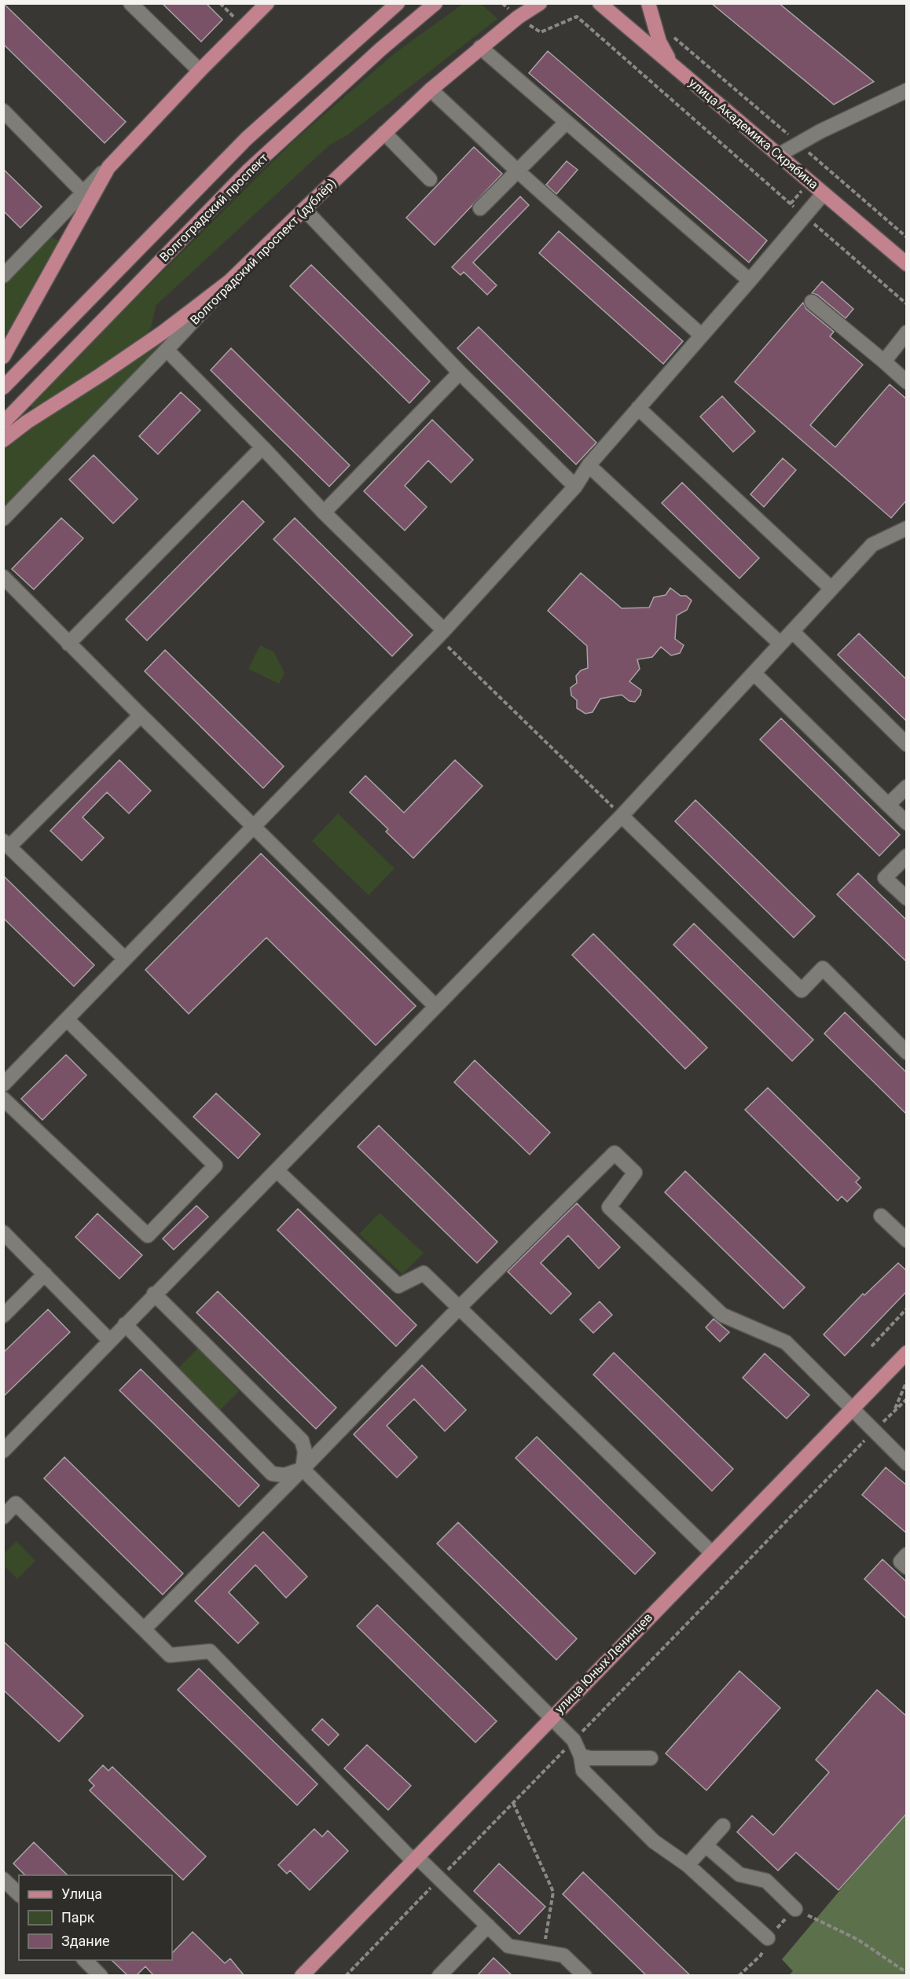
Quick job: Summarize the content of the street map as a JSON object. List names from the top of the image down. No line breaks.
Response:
{"streets":{"main road":["улица Академика Скрябина","Волгоградский проспект","Волгоградский проспект (дублёр)","улица Юных Ленинцев"]},"legend":["Улица","Парк","Здание"]}
